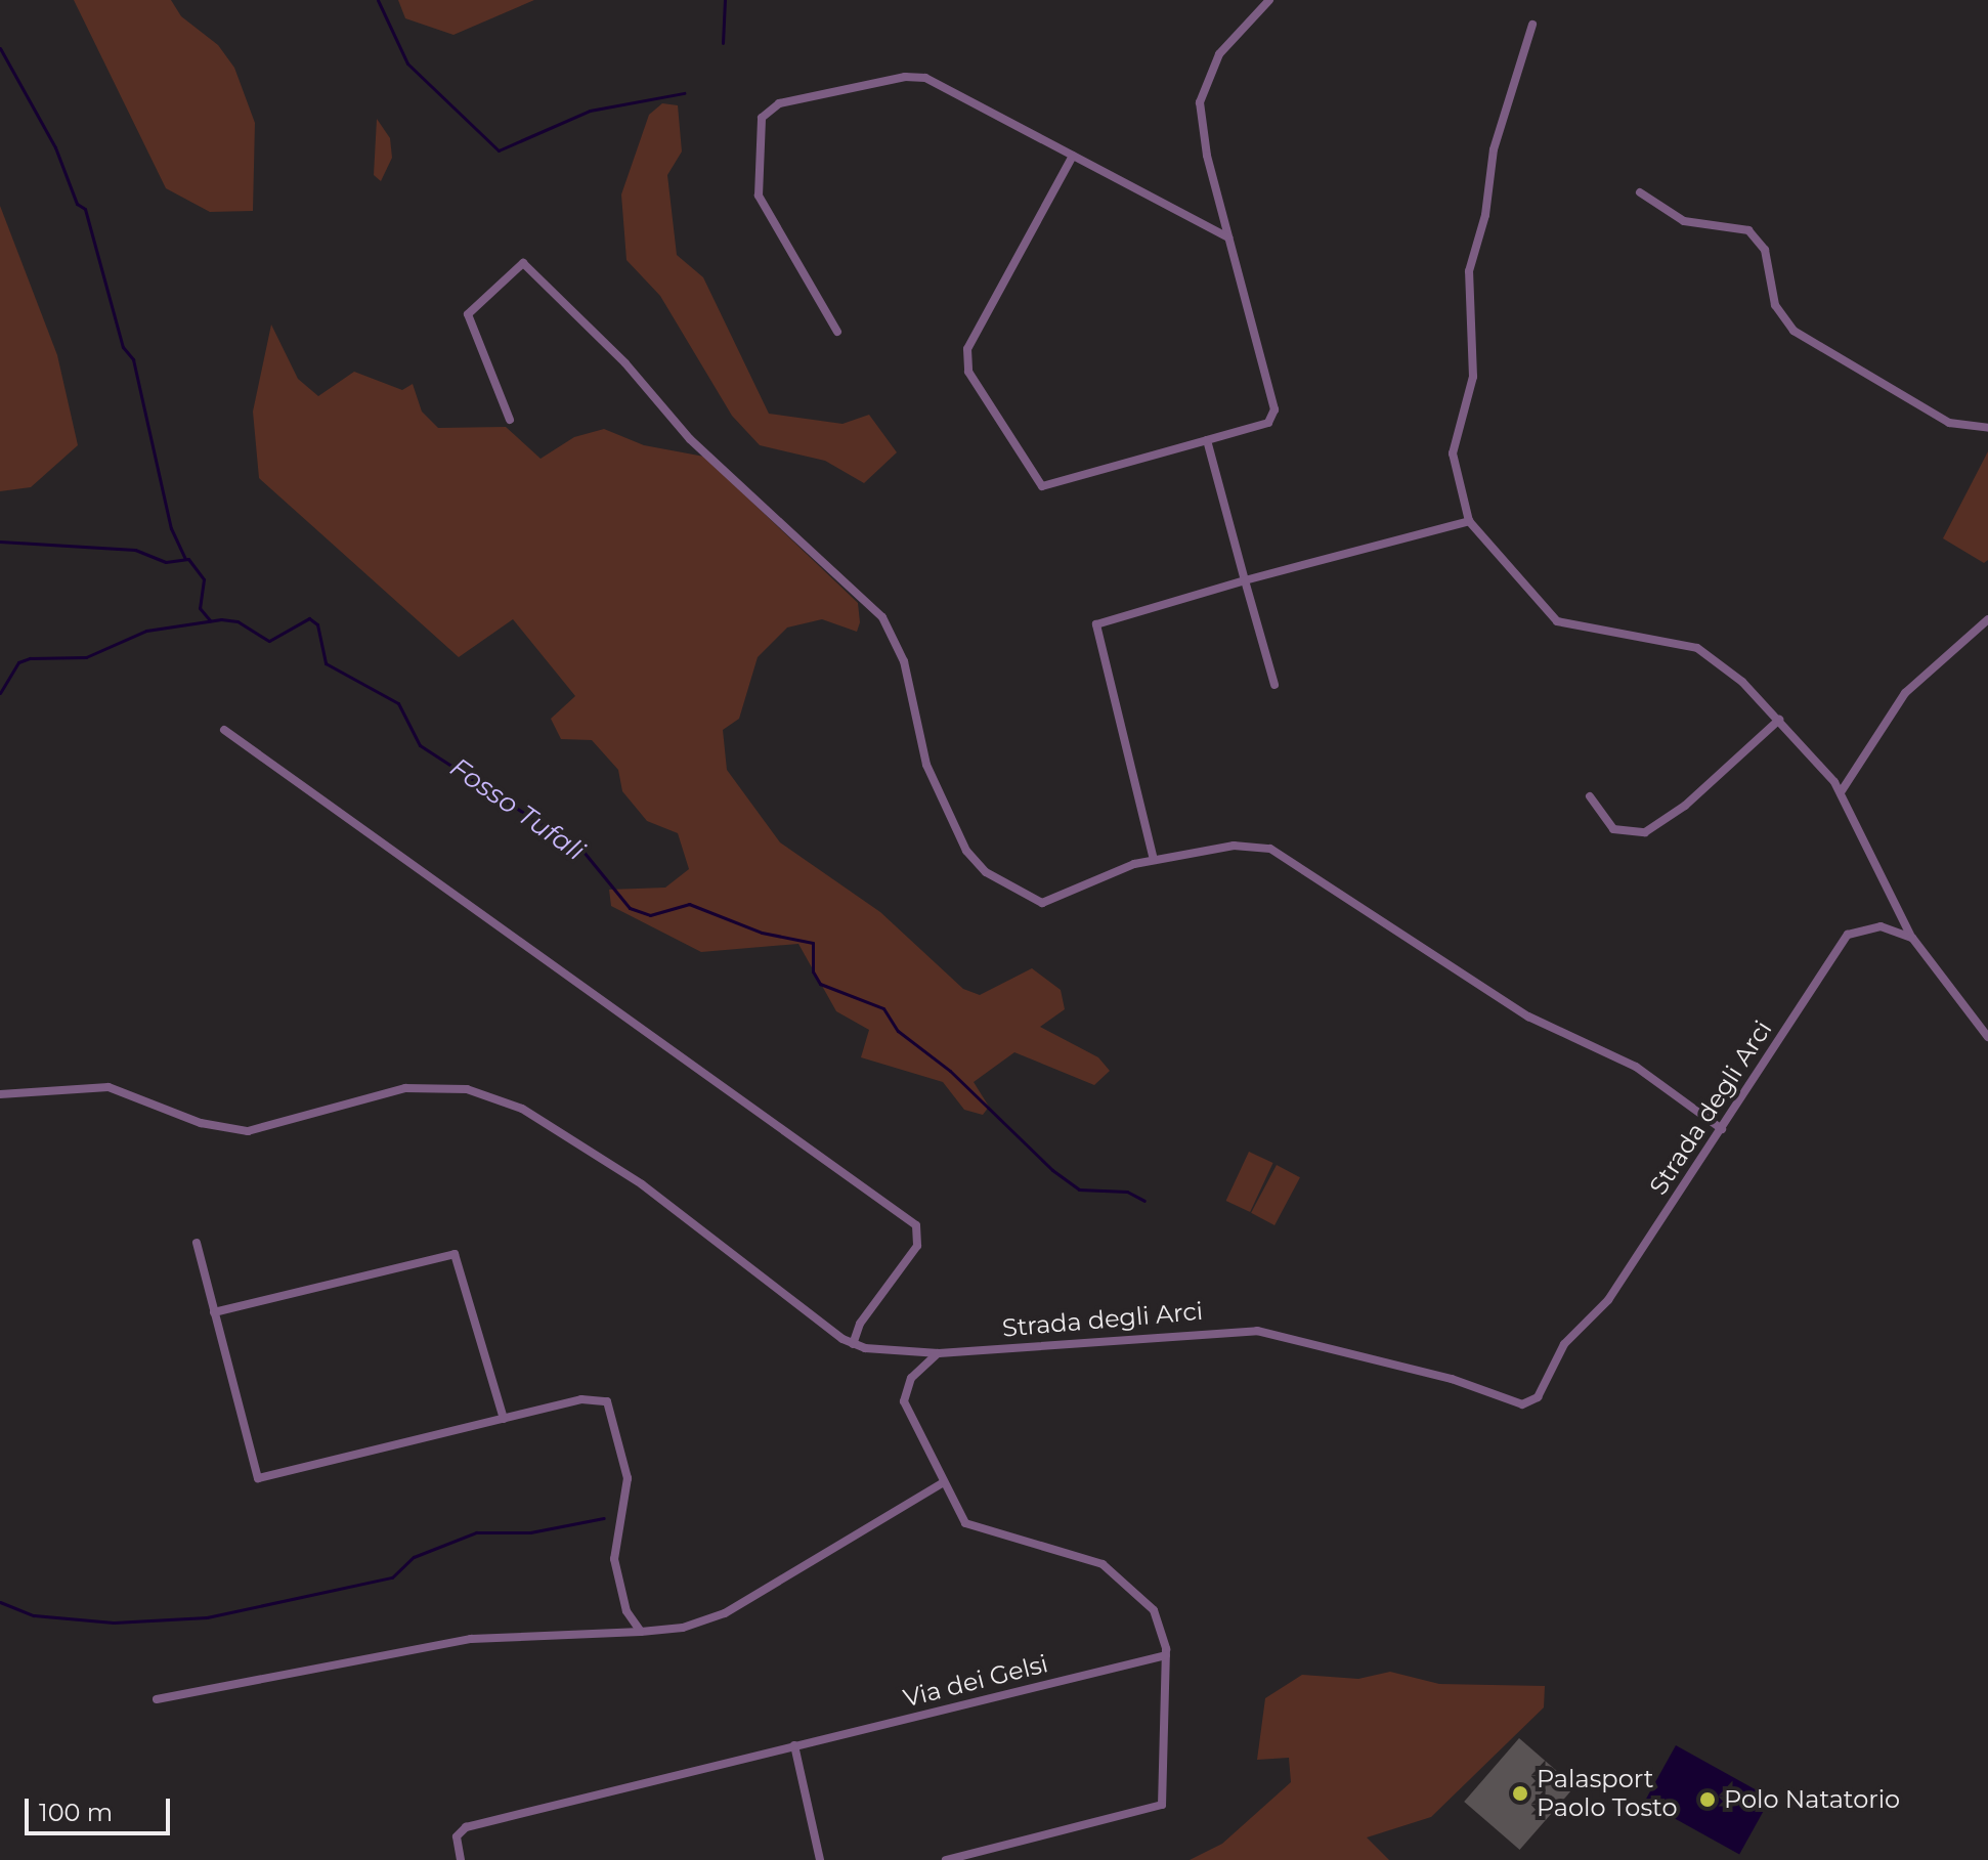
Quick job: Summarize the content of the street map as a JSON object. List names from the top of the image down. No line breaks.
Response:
{"streets":{"street":["Strada degli Arci","Via dei Gelsi"]},"water":["Fosso Tufali"],"places":["Palasport Paolo Tosto","Polo Natatorio"],"scale_bar":"100 m"}
